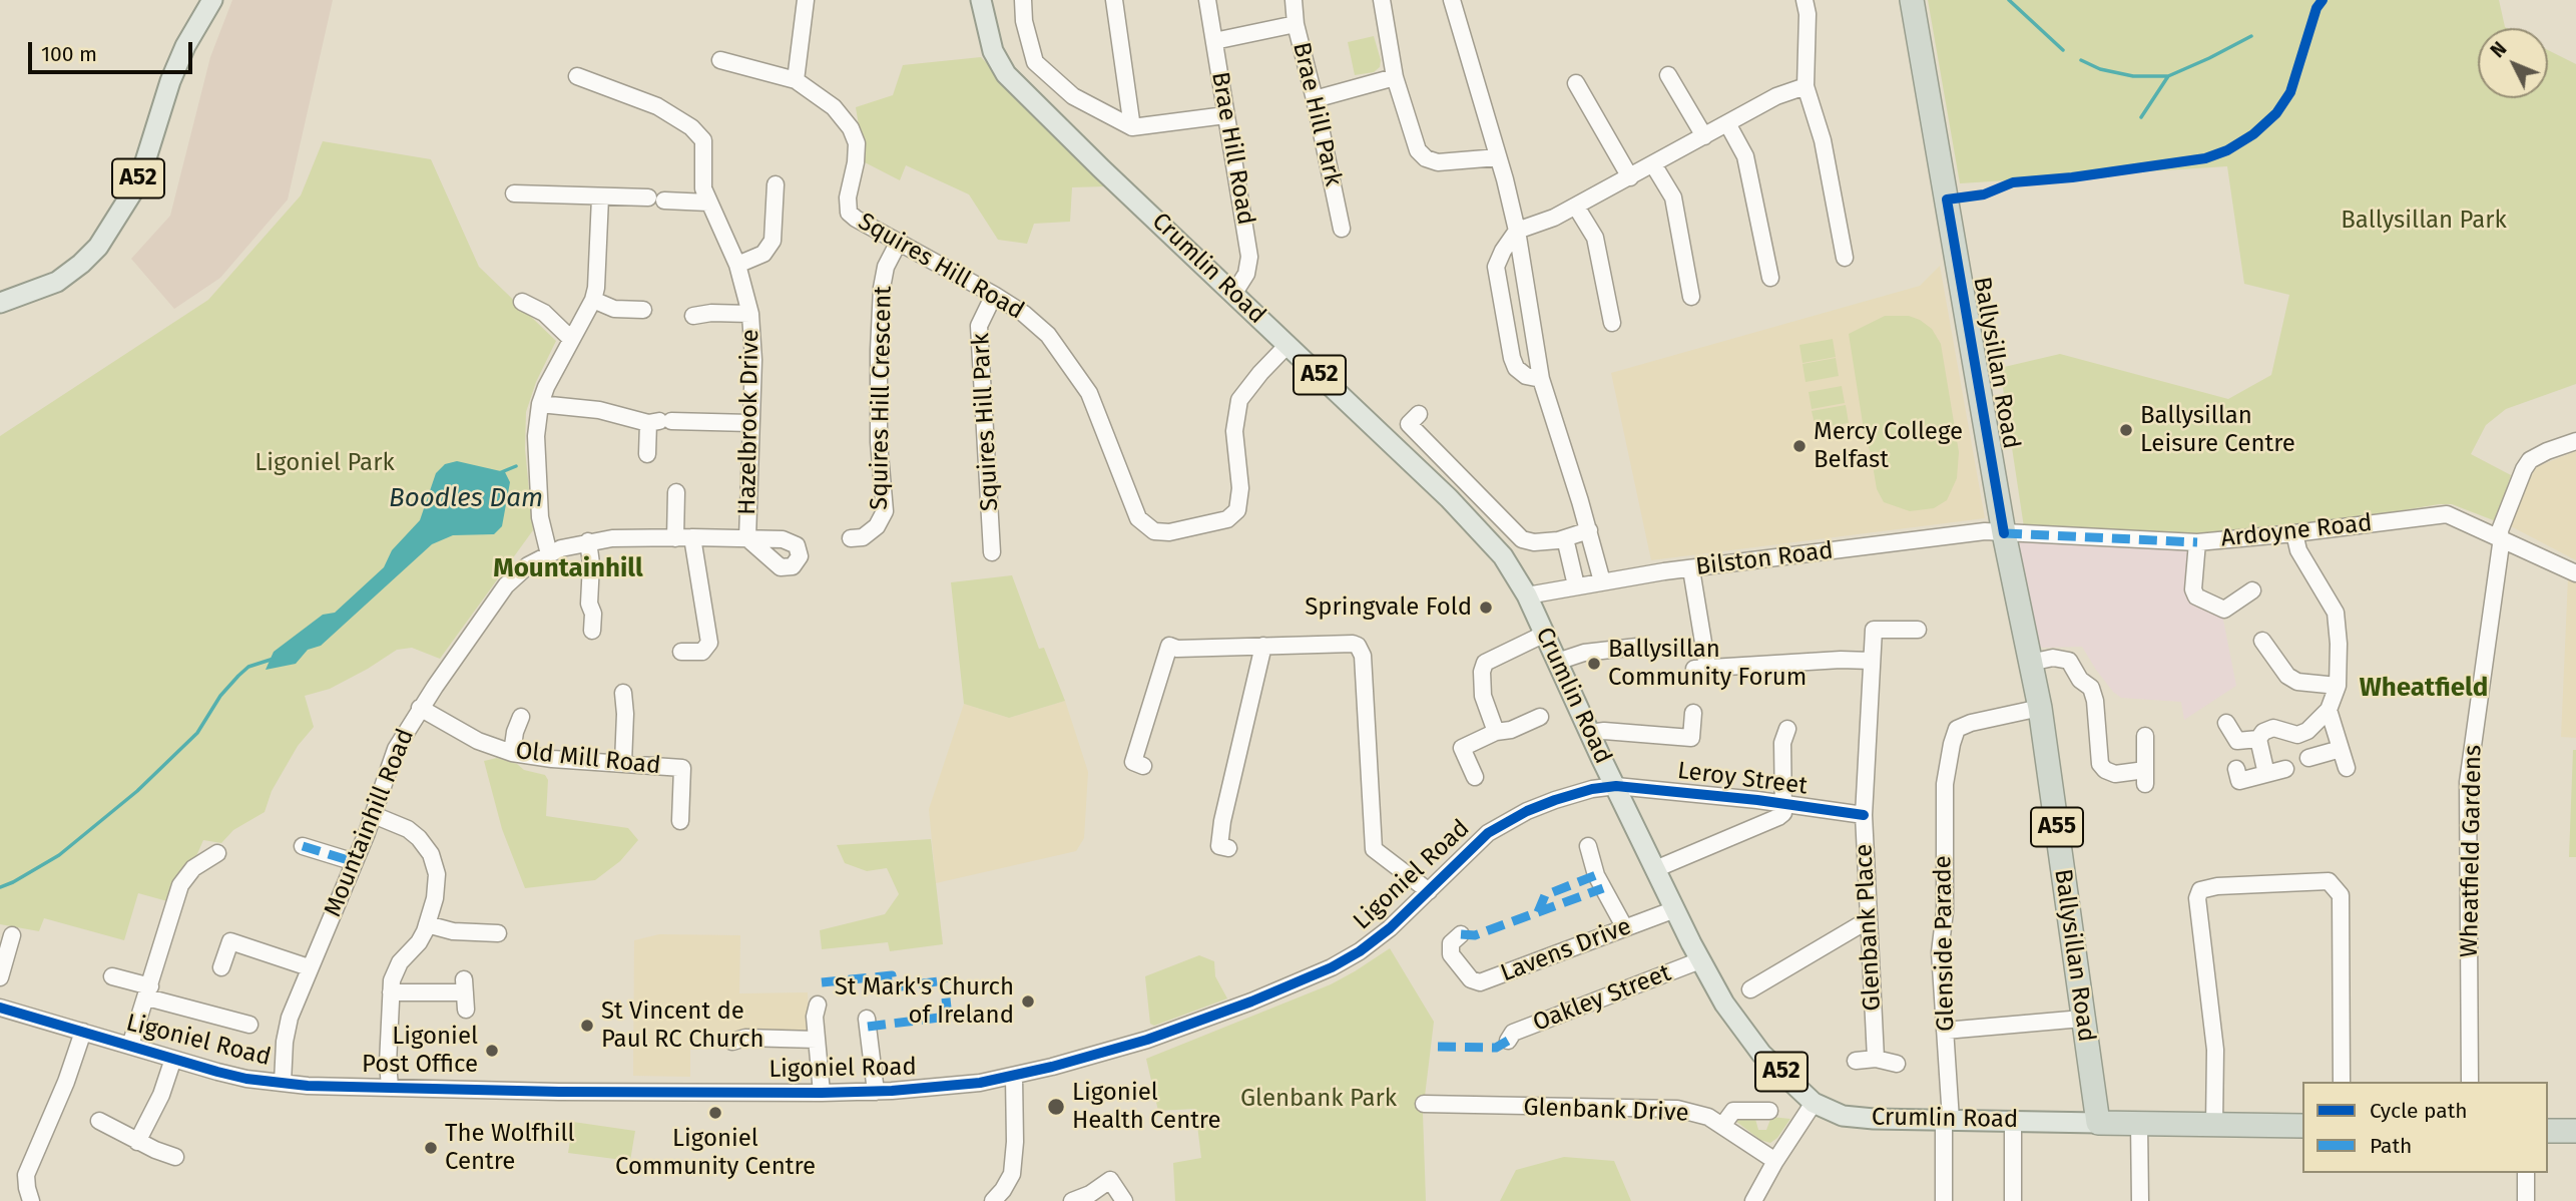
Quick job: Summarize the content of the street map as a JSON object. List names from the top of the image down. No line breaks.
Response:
{"streets":{"highway":["Crumlin Road","Ballysillan Road","A55"],"main road":["A52"],"street":["Brae Hill Park","Brae Hill Road","Squires Hill Road","Squires Hill Crescent","Hazelbrook Drive","Squires Hill Park","Ardoyne Road","Bilston Road","Old Mill Road","Leroy Street","Mountainhill Road","Wheatfield Gardens","Ligoniel Road","Glenbank Place","Glenside Parade","Lavens Drive","Oakley Street","Glenbank Drive"]},"crossings":[["Brae Hill Road","Crumlin Road"],["Squires Hill Road","Crumlin Road"],["Squires Hill Road","Squires Hill Crescent"],["Squires Hill Road","Squires Hill Park"],["Crumlin Road","Ballysillan Road"],["Crumlin Road","Bilston Road"],["Crumlin Road","Leroy Street"],["Crumlin Road","Ligoniel Road"],["Crumlin Road","Glenside Parade"],["Crumlin Road","Lavens Drive"],["Crumlin Road","Oakley Street"],["Ballysillan Road","Ardoyne Road"],["Ballysillan Road","Bilston Road"],["Ballysillan Road","Glenside Parade"],["Hazelbrook Drive","Mountainhill Road"],["Ardoyne Road","Bilston Road"],["Ardoyne Road","Wheatfield Gardens"],["Old Mill Road","Mountainhill Road"],["Leroy Street","Ligoniel Road"],["Leroy Street","Glenbank Place"],["Mountainhill Road","Ligoniel Road"]],"districts":["Mountainhill","Wheatfield"],"water":["Boodles Dam"],"parks":["Ballysillan Park","Ligoniel Park","Glenbank Park"],"places":["Ballysillan Leisure Centre","Mercy College Belfast","Springvale Fold","Ballysillan Community Forum","St Mark's Church of Ireland","St Vincent de Paul RC Church","Ligoniel Post Office","Ligoniel Health Centre","Ligoniel Community Centre","The Wolfhill Centre"],"legend":["Cycle path","Path"],"scale_bar":"100 m","north":"top left"}
